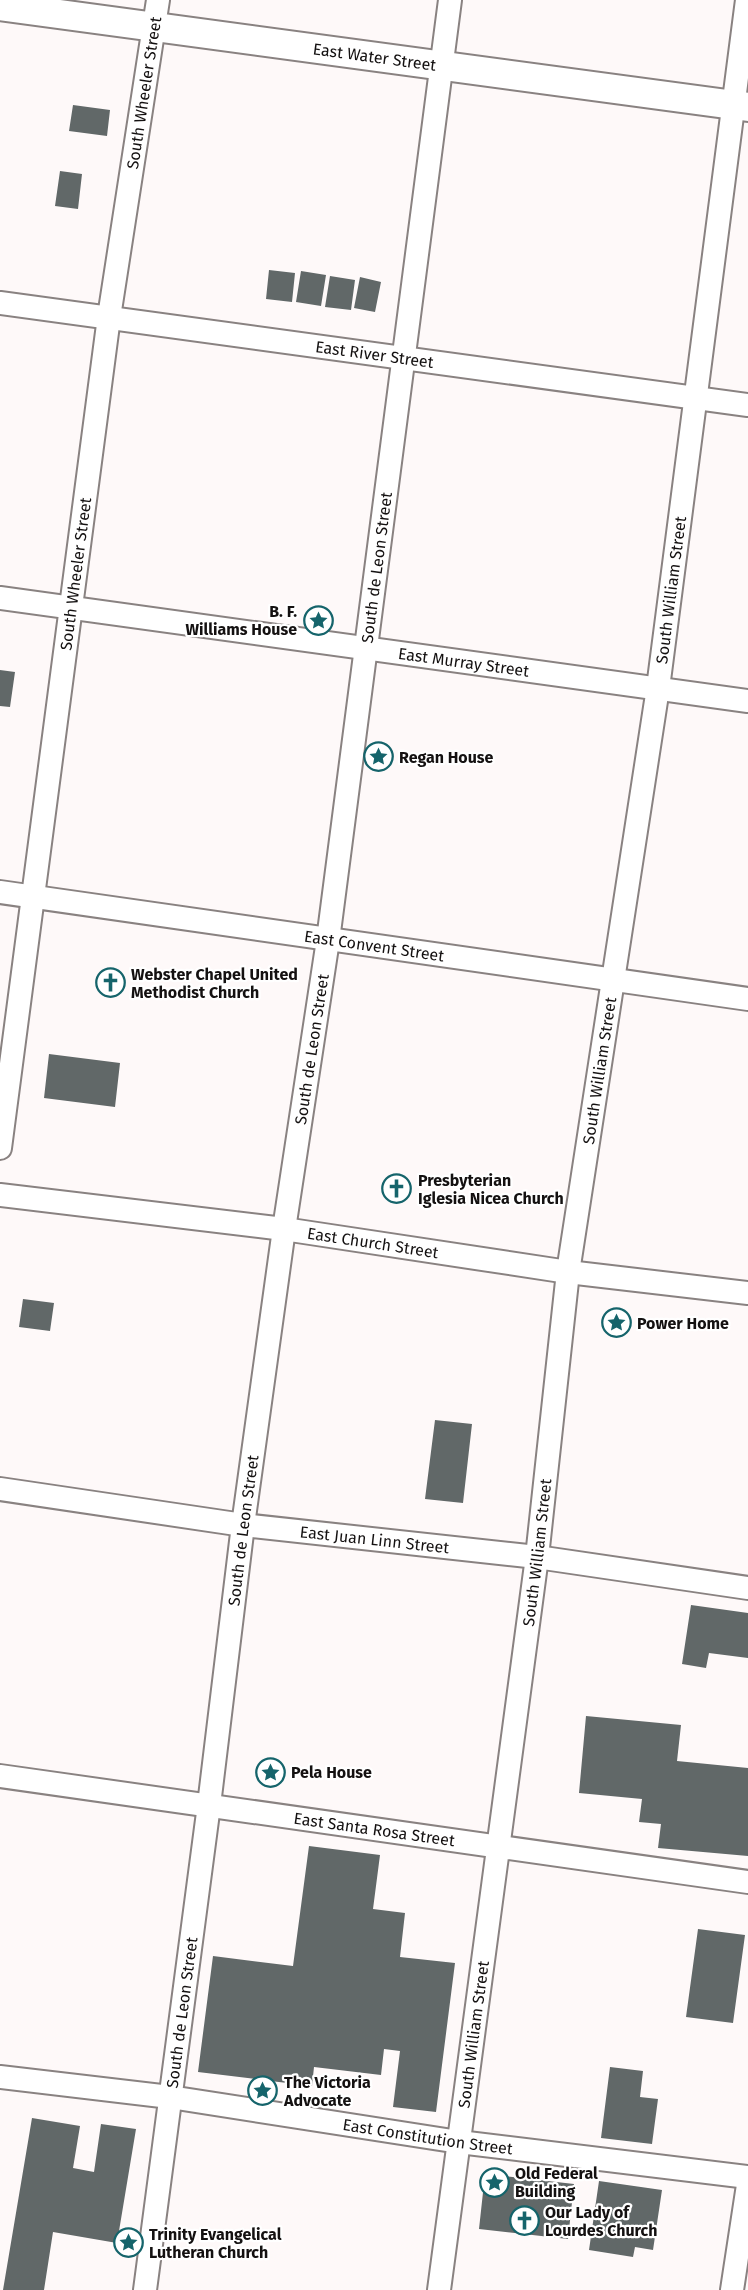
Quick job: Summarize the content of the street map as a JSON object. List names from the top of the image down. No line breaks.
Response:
{"streets":{"street":["East Water Street","South Wheeler Street","East River Street","South de Leon Street","South William Street","East Murray Street","East Convent Street","East Church Street","East Juan Linn Street","East Santa Rosa Street","East Constitution Street"]},"crossings":[["East Water Street","South Wheeler Street"],["East Water Street","South de Leon Street"],["East Water Street","South William Street"],["South Wheeler Street","East River Street"],["South Wheeler Street","East Murray Street"],["South Wheeler Street","East Convent Street"],["East River Street","South de Leon Street"],["East River Street","South William Street"],["South de Leon Street","East Murray Street"],["South de Leon Street","East Convent Street"],["South de Leon Street","East Church Street"],["South de Leon Street","East Juan Linn Street"],["South de Leon Street","East Santa Rosa Street"],["South de Leon Street","East Constitution Street"],["South William Street","East Murray Street"],["South William Street","East Convent Street"],["South William Street","East Church Street"],["South William Street","East Juan Linn Street"],["South William Street","East Santa Rosa Street"],["South William Street","East Constitution Street"]],"places":{"place":["B. F. Williams House","Regan House","Power Home","Pela House","The Victoria Advocate","Old Federal Building","Trinity Evangelical Lutheran Church"],"church":["Webster Chapel United Methodist Church","Presbyterian Iglesia Nicea Church","Our Lady of Lourdes Church"]}}
